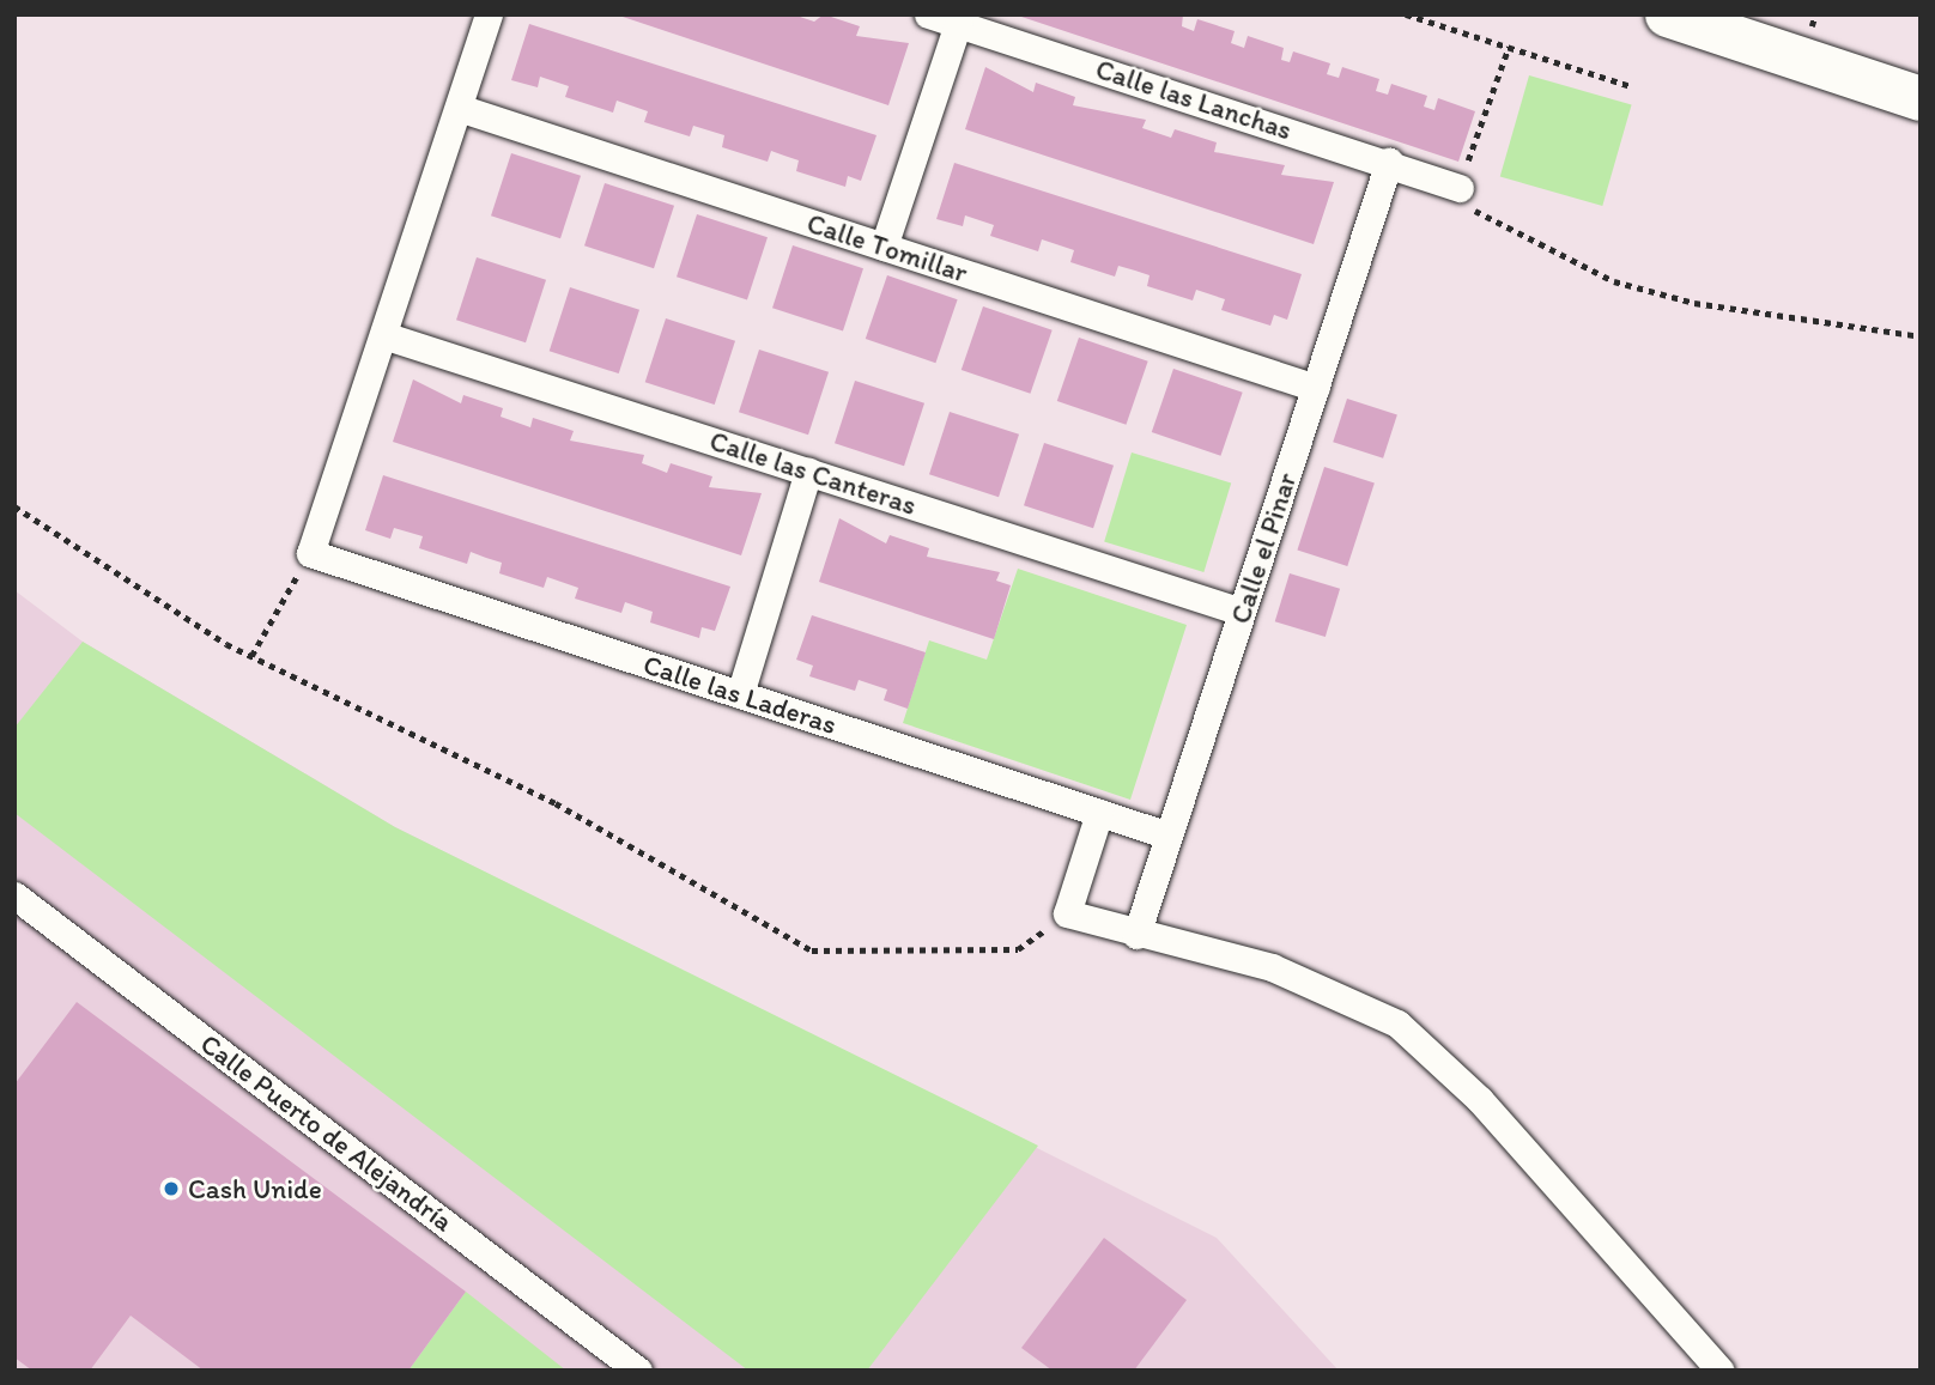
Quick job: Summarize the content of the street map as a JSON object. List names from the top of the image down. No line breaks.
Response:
{"streets":{"street":["Calle las Lanchas","Calle Tomillar","Calle las Canteras","Calle el Pinar","Calle las Laderas","Calle Puerto de Alejandría"]},"crossings":[["Calle las Lanchas","Calle el Pinar"],["Calle Tomillar","Calle el Pinar"],["Calle las Canteras","Calle el Pinar"],["Calle el Pinar","Calle las Laderas"]],"places":["Cash Unide"]}
